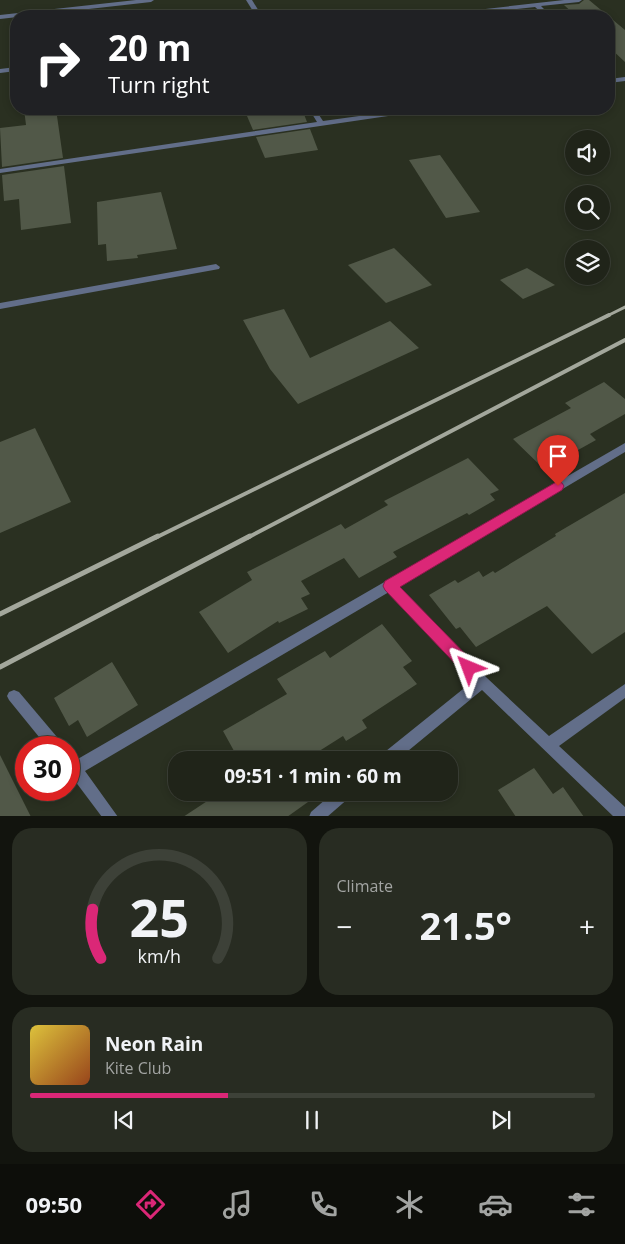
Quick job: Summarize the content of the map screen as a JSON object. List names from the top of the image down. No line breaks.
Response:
{"page":{"turn":["20 m","Turn right"],"limit":"30","trip":"09:51 · 1 min · 60 m","tile":"Climate","heat":["−","21.5°","+"],"song":["Neon Rain","Kite Club"],"tabs":"09:50","gauge":["25","km/h"]}}
